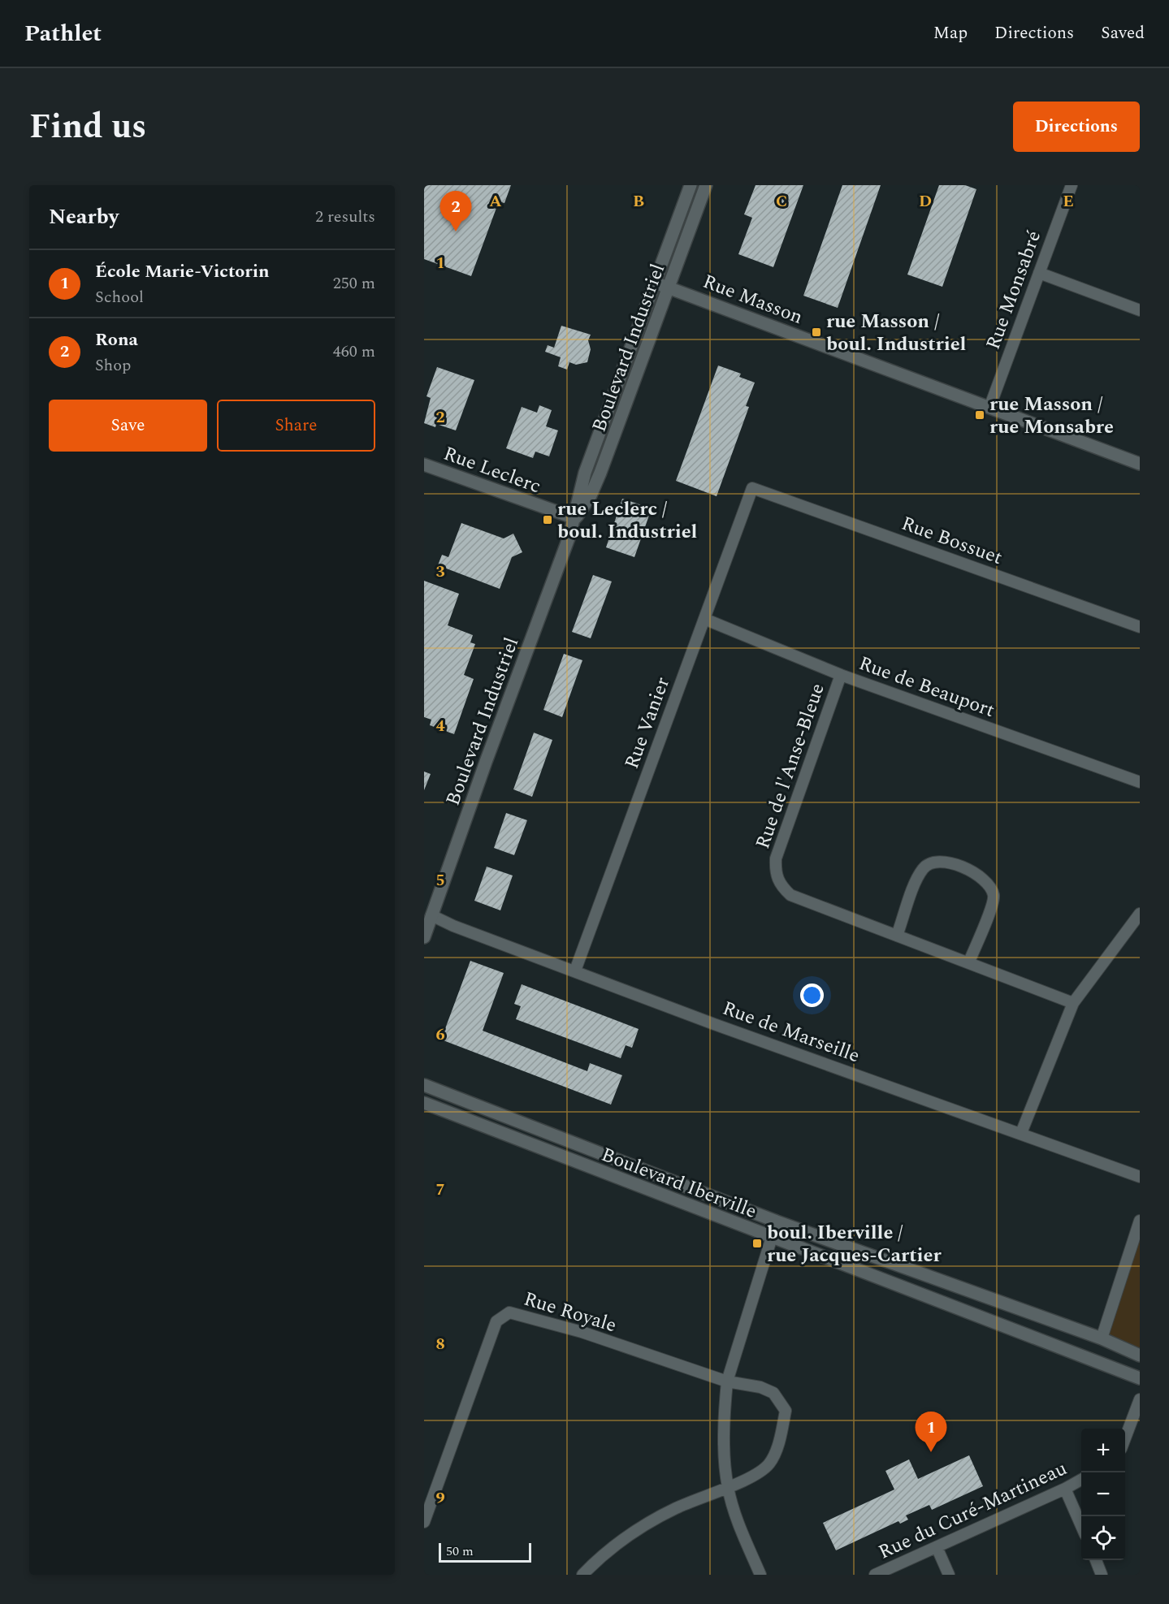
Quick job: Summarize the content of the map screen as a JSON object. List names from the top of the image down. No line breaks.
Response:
{"streets":{"street":["Rue Monsabré","Rue Masson","Boulevard Industriel","Rue Leclerc","Rue Bossuet","Rue de Beauport","Rue Vanier","Rue de l'Anse-Bleue","Rue de Marseille","Boulevard Iberville","Rue Royale","Rue du Curé-Martineau"]},"crossings":[["Rue Monsabré","Rue Masson"],["Rue Masson","Boulevard Industriel"],["Boulevard Industriel","Rue Leclerc"],["Boulevard Industriel","Rue de Marseille"],["Rue Bossuet","Rue Vanier"],["Rue de Beauport","Rue Vanier"],["Rue de Beauport","Rue de l'Anse-Bleue"],["Rue Vanier","Rue de Marseille"]],"places":{"transit":["rue Masson / boul. Industriel","rue Masson / rue Monsabre","rue Leclerc / boul. Industriel","boul. Iberville / rue Jacques-Cartier"]},"scale_bar":"50 m","page":{"header":"Pathlet","nav":["Map","Directions","Saved"],"title":"Find us","buttons":["Directions",["Save","Share"]],"heading":["Nearby","2 results"],"pins":["2","1"],"list":[{"mark":"1","name":"École Marie-Victorin","note":"School","value":"250 m"},{"mark":"2","name":"Rona","note":"Shop","value":"460 m"}],"map_buttons":["+","−"],"scale":"50 m"},"grid":{"columns":["A","B","C","D","E"],"rows":["1","2","3","4","5","6","7","8","9"]}}
